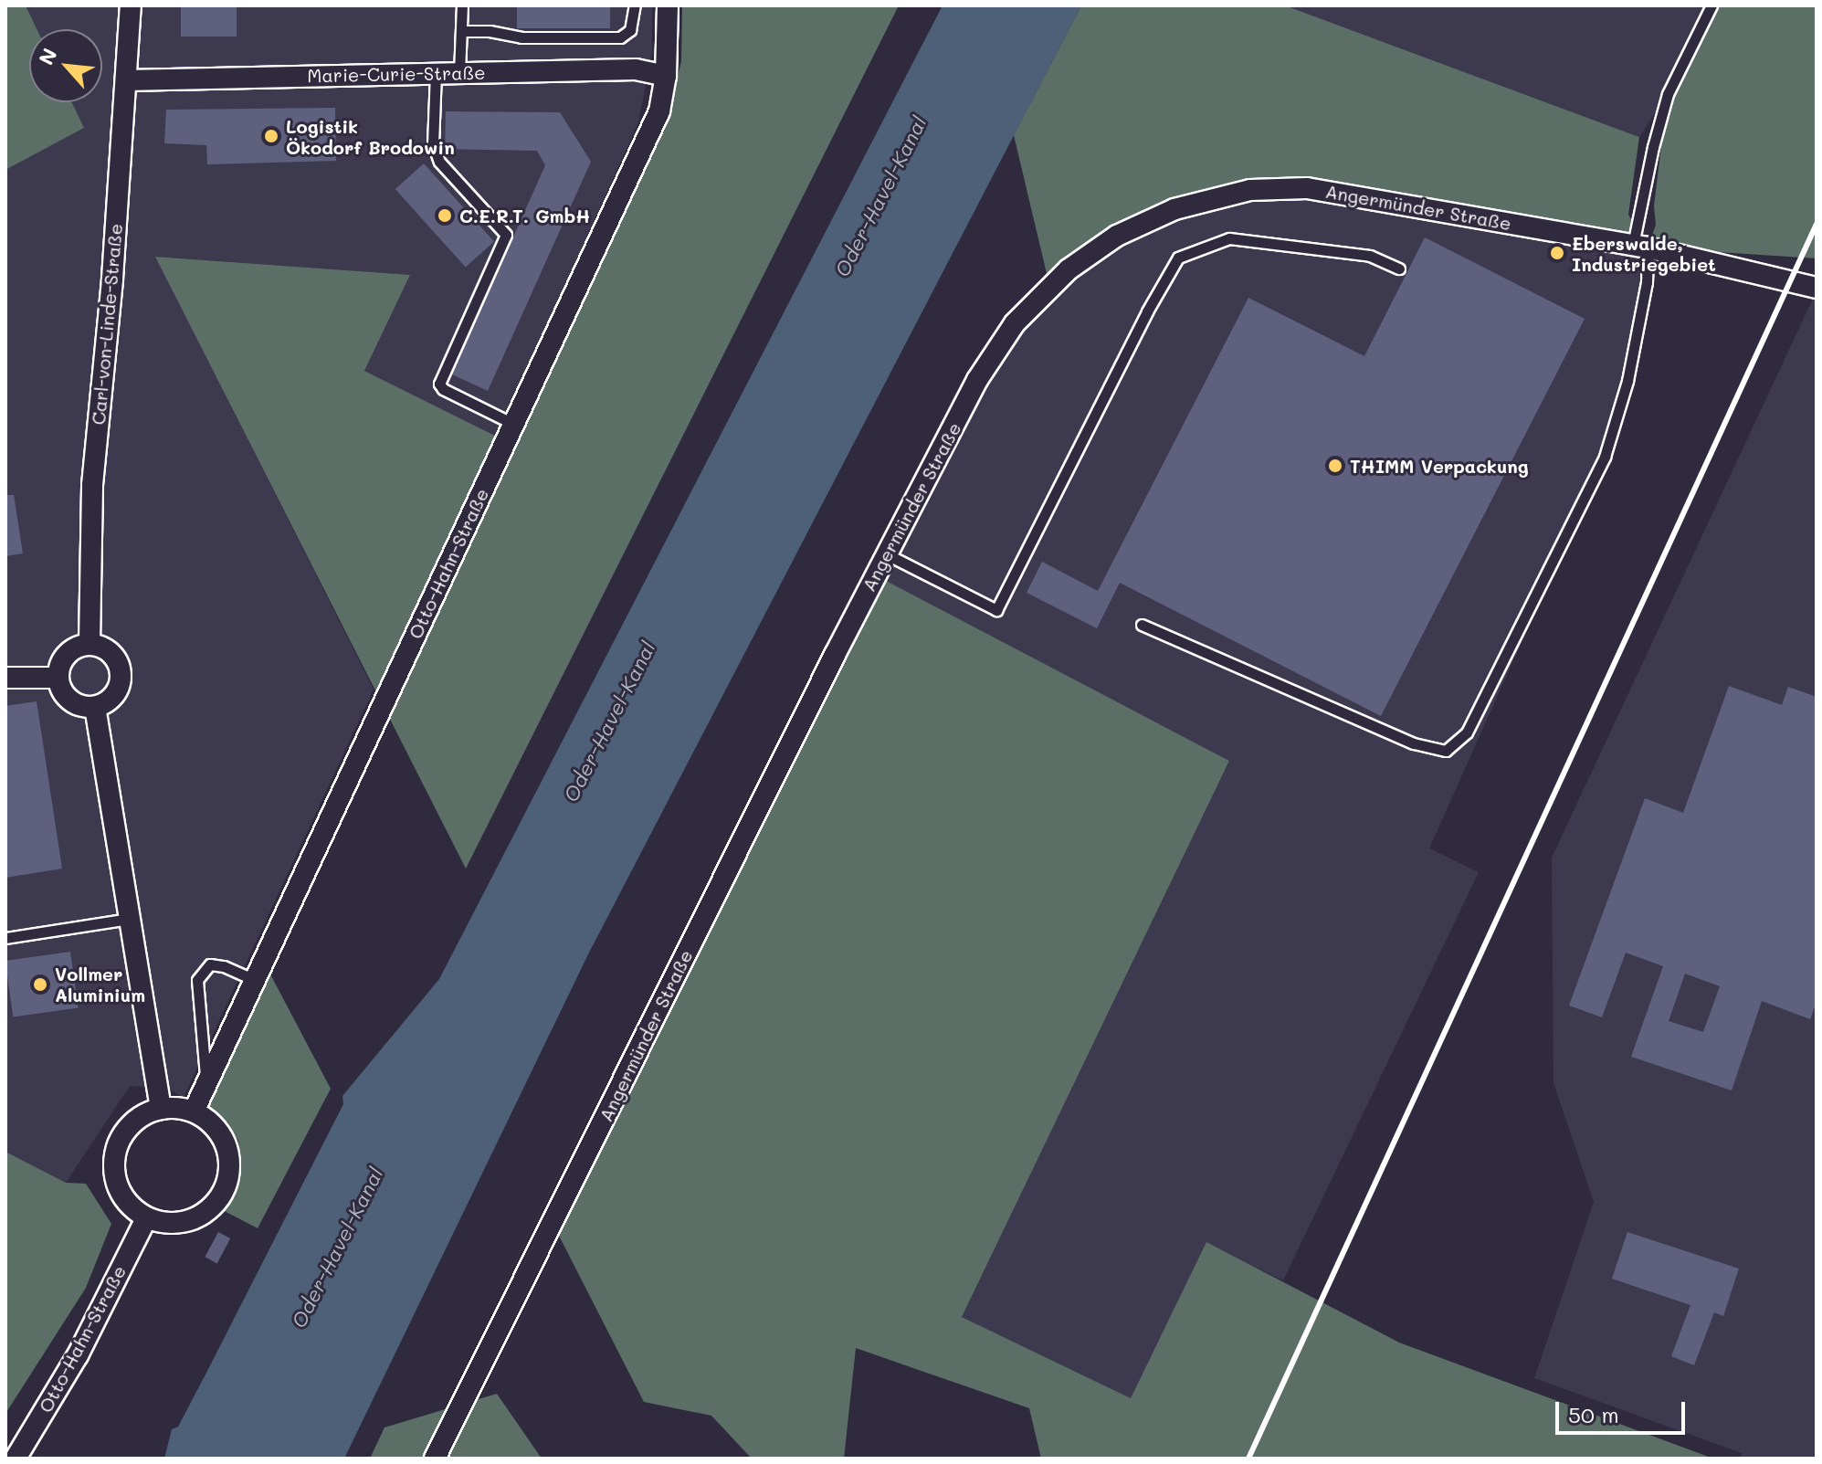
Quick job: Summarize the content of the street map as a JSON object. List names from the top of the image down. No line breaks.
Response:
{"streets":{"street":["Marie-Curie-Straße","Angermünder Straße","Carl-von-Linde-Straße","Otto-Hahn-Straße"]},"crossings":[["Marie-Curie-Straße","Carl-von-Linde-Straße"],["Marie-Curie-Straße","Otto-Hahn-Straße"]],"water":["Oder-Havel-Kanal"],"places":["Logistik Ökodorf Brodowin","C.E.R.T. GmbH","Eberswalde, Industriegebiet","THIMM Verpackung","Vollmer Aluminium"],"scale_bar":"50 m","north":"top left"}
